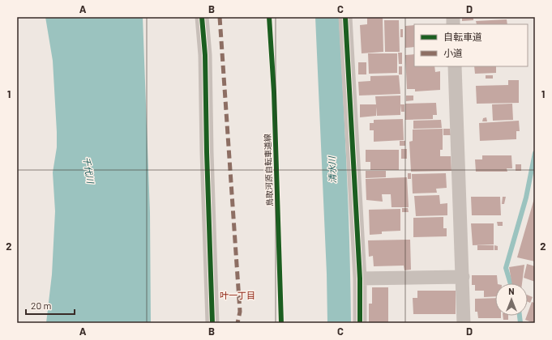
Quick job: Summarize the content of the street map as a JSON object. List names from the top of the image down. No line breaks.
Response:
{"streets":{"cycle path":["鳥取河原自転車道線"]},"districts":["叶一丁目"],"water":["千代川","清水川"],"legend":["自転車道","小道"],"scale_bar":"20 m","north":"top","grid":{"columns":["A","B","C","D"],"rows":["1","2"]}}
